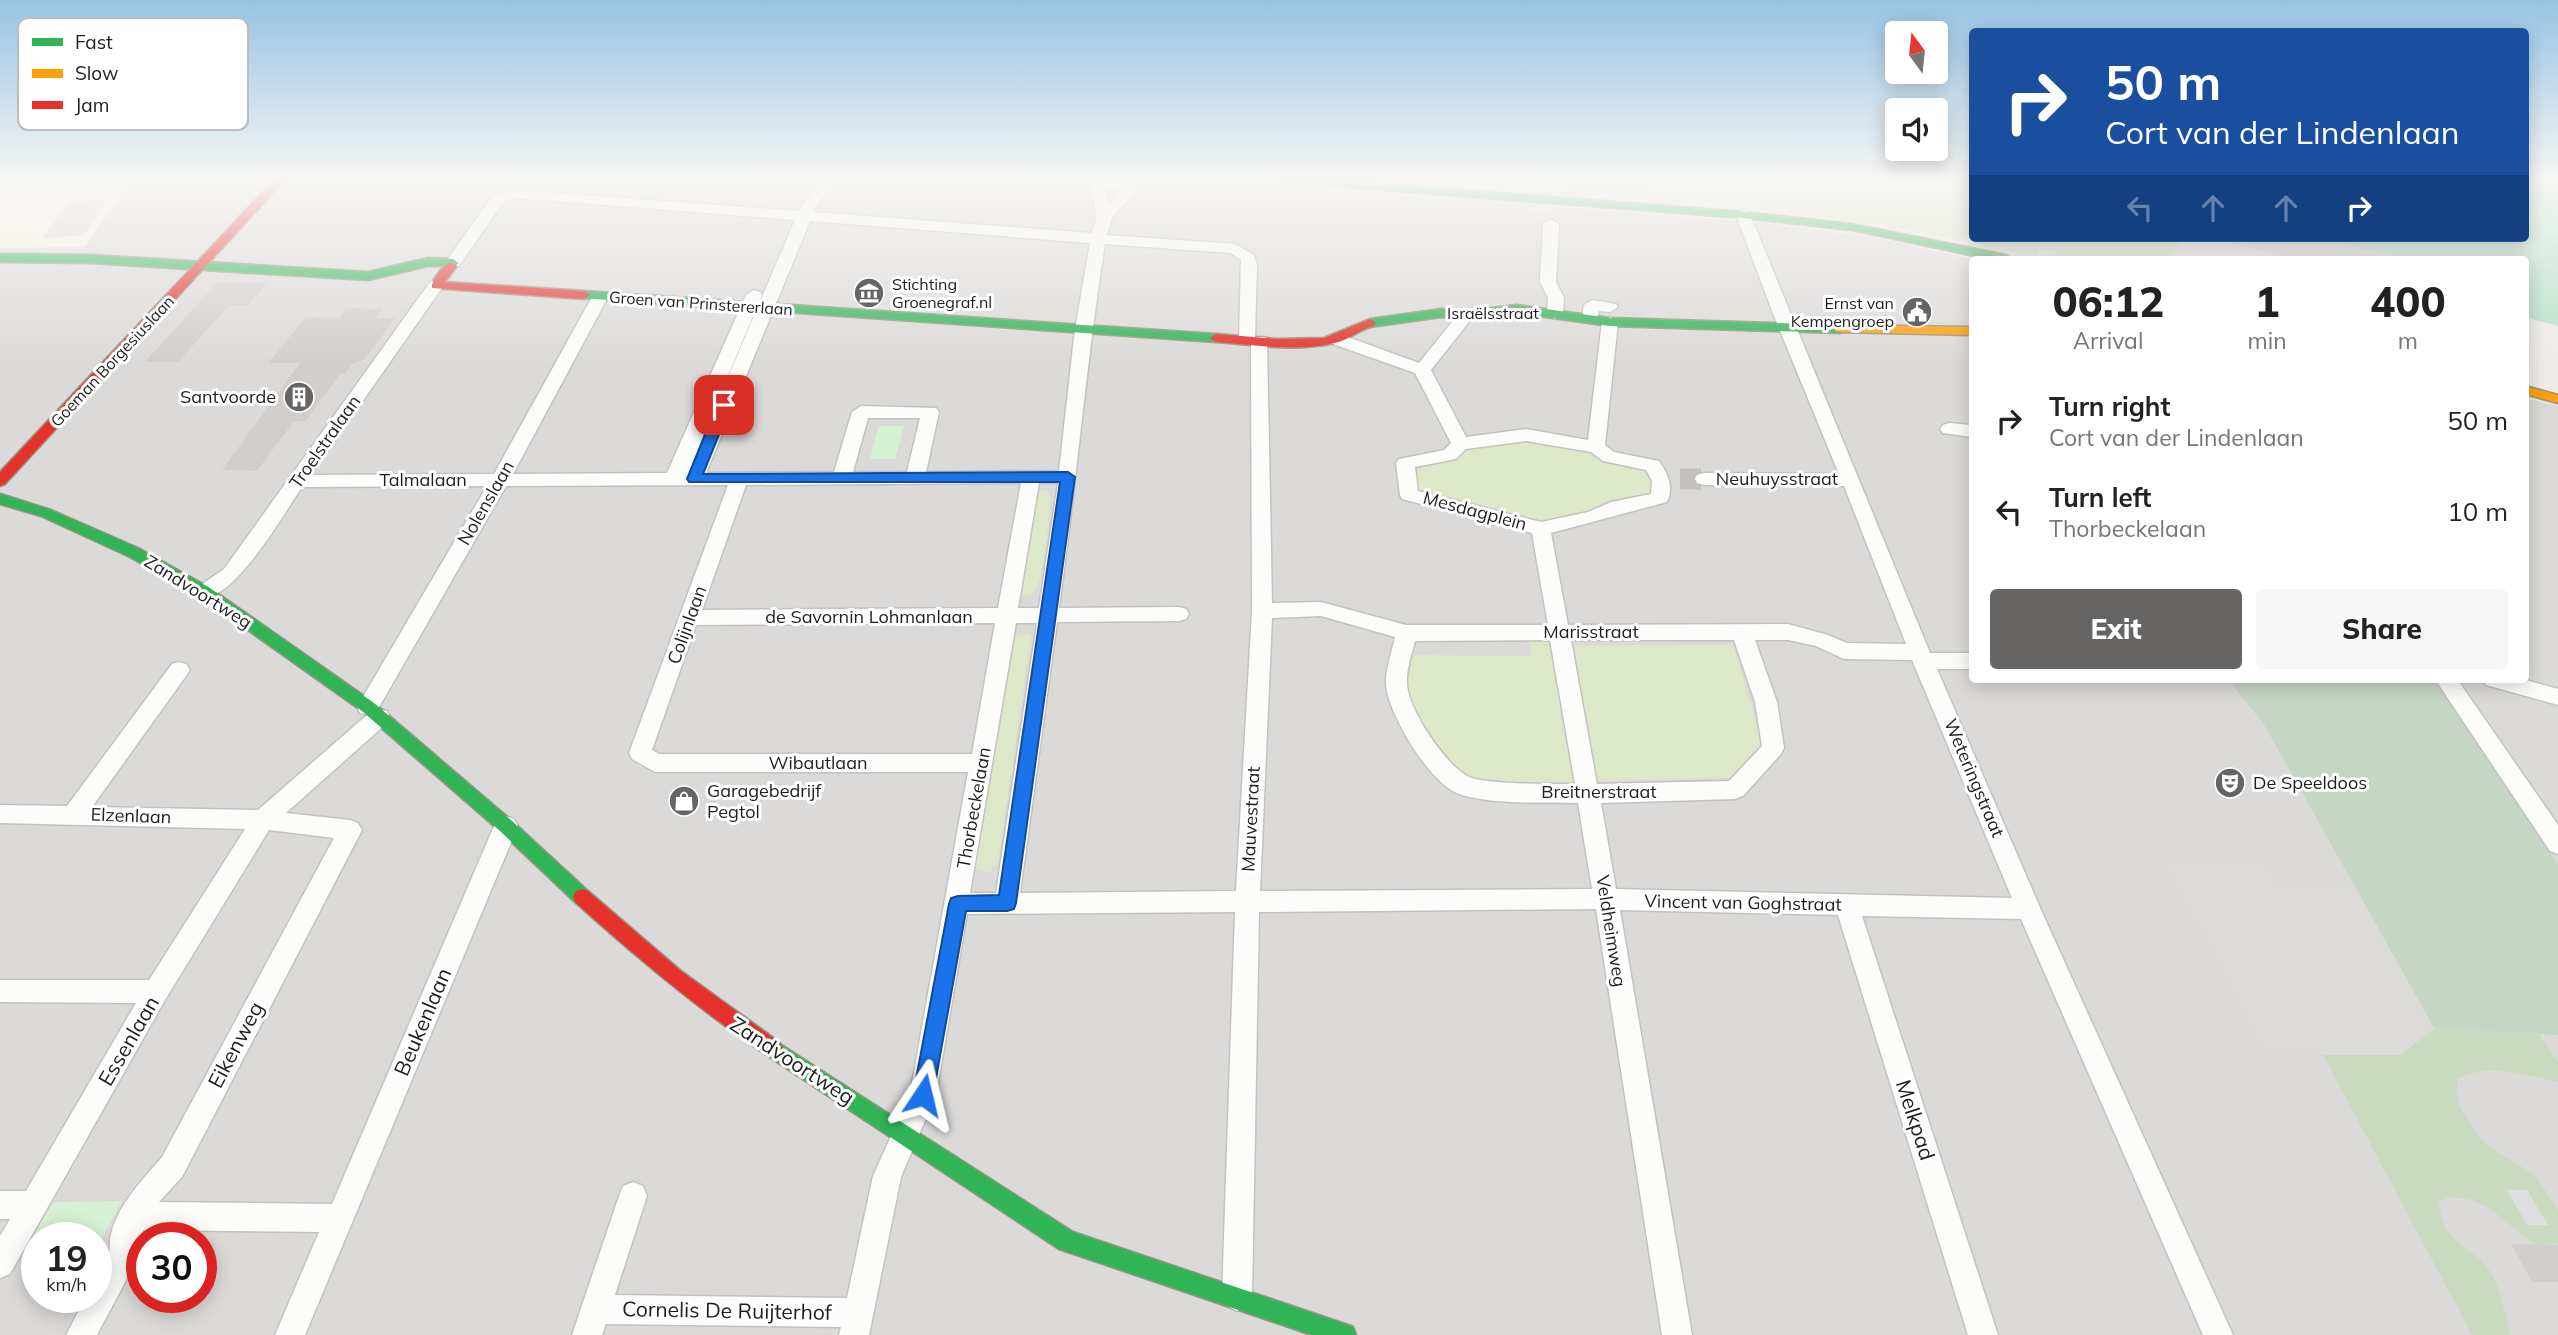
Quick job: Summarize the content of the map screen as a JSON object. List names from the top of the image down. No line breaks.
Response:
{"streets":{"street":["Groen van Prinstererlaan","Israëlsstraat","Goeman Borgesiuslaan","Troelstralaan","Neuhuysstraat","Talmalaan","Nolenslaan","Mesdagplein","Zandvoortweg","de Savornin Lohmanlaan","Colijnlaan","Marisstraat","Wibautlaan","Weteringstraat","Breitnerstraat","Thorbeckelaan","Elzenlaan","Mauvestraat","Vincent van Goghstraat","Veldheimweg","Beukenlaan","Essenlaan","Eikenweg","Melkpad","Cornelis De Ruijterhof"]},"crossings":[["Groen van Prinstererlaan","Israëlsstraat"],["Groen van Prinstererlaan","Troelstralaan"],["Groen van Prinstererlaan","Nolenslaan"],["Groen van Prinstererlaan","Mauvestraat"],["Israëlsstraat","Mauvestraat"],["Troelstralaan","Talmalaan"],["Troelstralaan","Zandvoortweg"],["Neuhuysstraat","Weteringstraat"],["Talmalaan","Nolenslaan"],["Nolenslaan","Zandvoortweg"],["Mesdagplein","Veldheimweg"],["Zandvoortweg","Thorbeckelaan"],["Zandvoortweg","Mauvestraat"],["Zandvoortweg","Beukenlaan"],["de Savornin Lohmanlaan","Colijnlaan"],["de Savornin Lohmanlaan","Thorbeckelaan"],["Colijnlaan","Wibautlaan"],["Marisstraat","Weteringstraat"],["Marisstraat","Breitnerstraat"],["Marisstraat","Mauvestraat"],["Marisstraat","Veldheimweg"],["Wibautlaan","Thorbeckelaan"],["Weteringstraat","Vincent van Goghstraat"],["Breitnerstraat","Veldheimweg"],["Thorbeckelaan","Vincent van Goghstraat"],["Thorbeckelaan","Cornelis De Ruijterhof"],["Elzenlaan","Essenlaan"],["Elzenlaan","Eikenweg"],["Mauvestraat","Vincent van Goghstraat"],["Vincent van Goghstraat","Veldheimweg"],["Vincent van Goghstraat","Melkpad"],["Essenlaan","Eikenweg"]],"places":{"museum":["Stichting Groenegraf.nl"],"public building":["Ernst van Kempengroep"],"building":["Santvoorde"],"theatre":["De Speeldoos"],"shop":["Garagebedrijf Pegtol"]},"legend":["Fast","Slow","Jam"],"north":"top","page":{"turn":["50 m","Cort van der Lindenlaan"],"eta":["06:12","Arrival","1","min","400","m"],"list":[{"name":"Turn right","note":"Cort van der Lindenlaan","value":"50 m"},{"name":"Turn left","note":"Thorbeckelaan","value":"10 m"}],"buttons":["Exit","Share"],"speed":"19 km/h","limit":"30"}}
